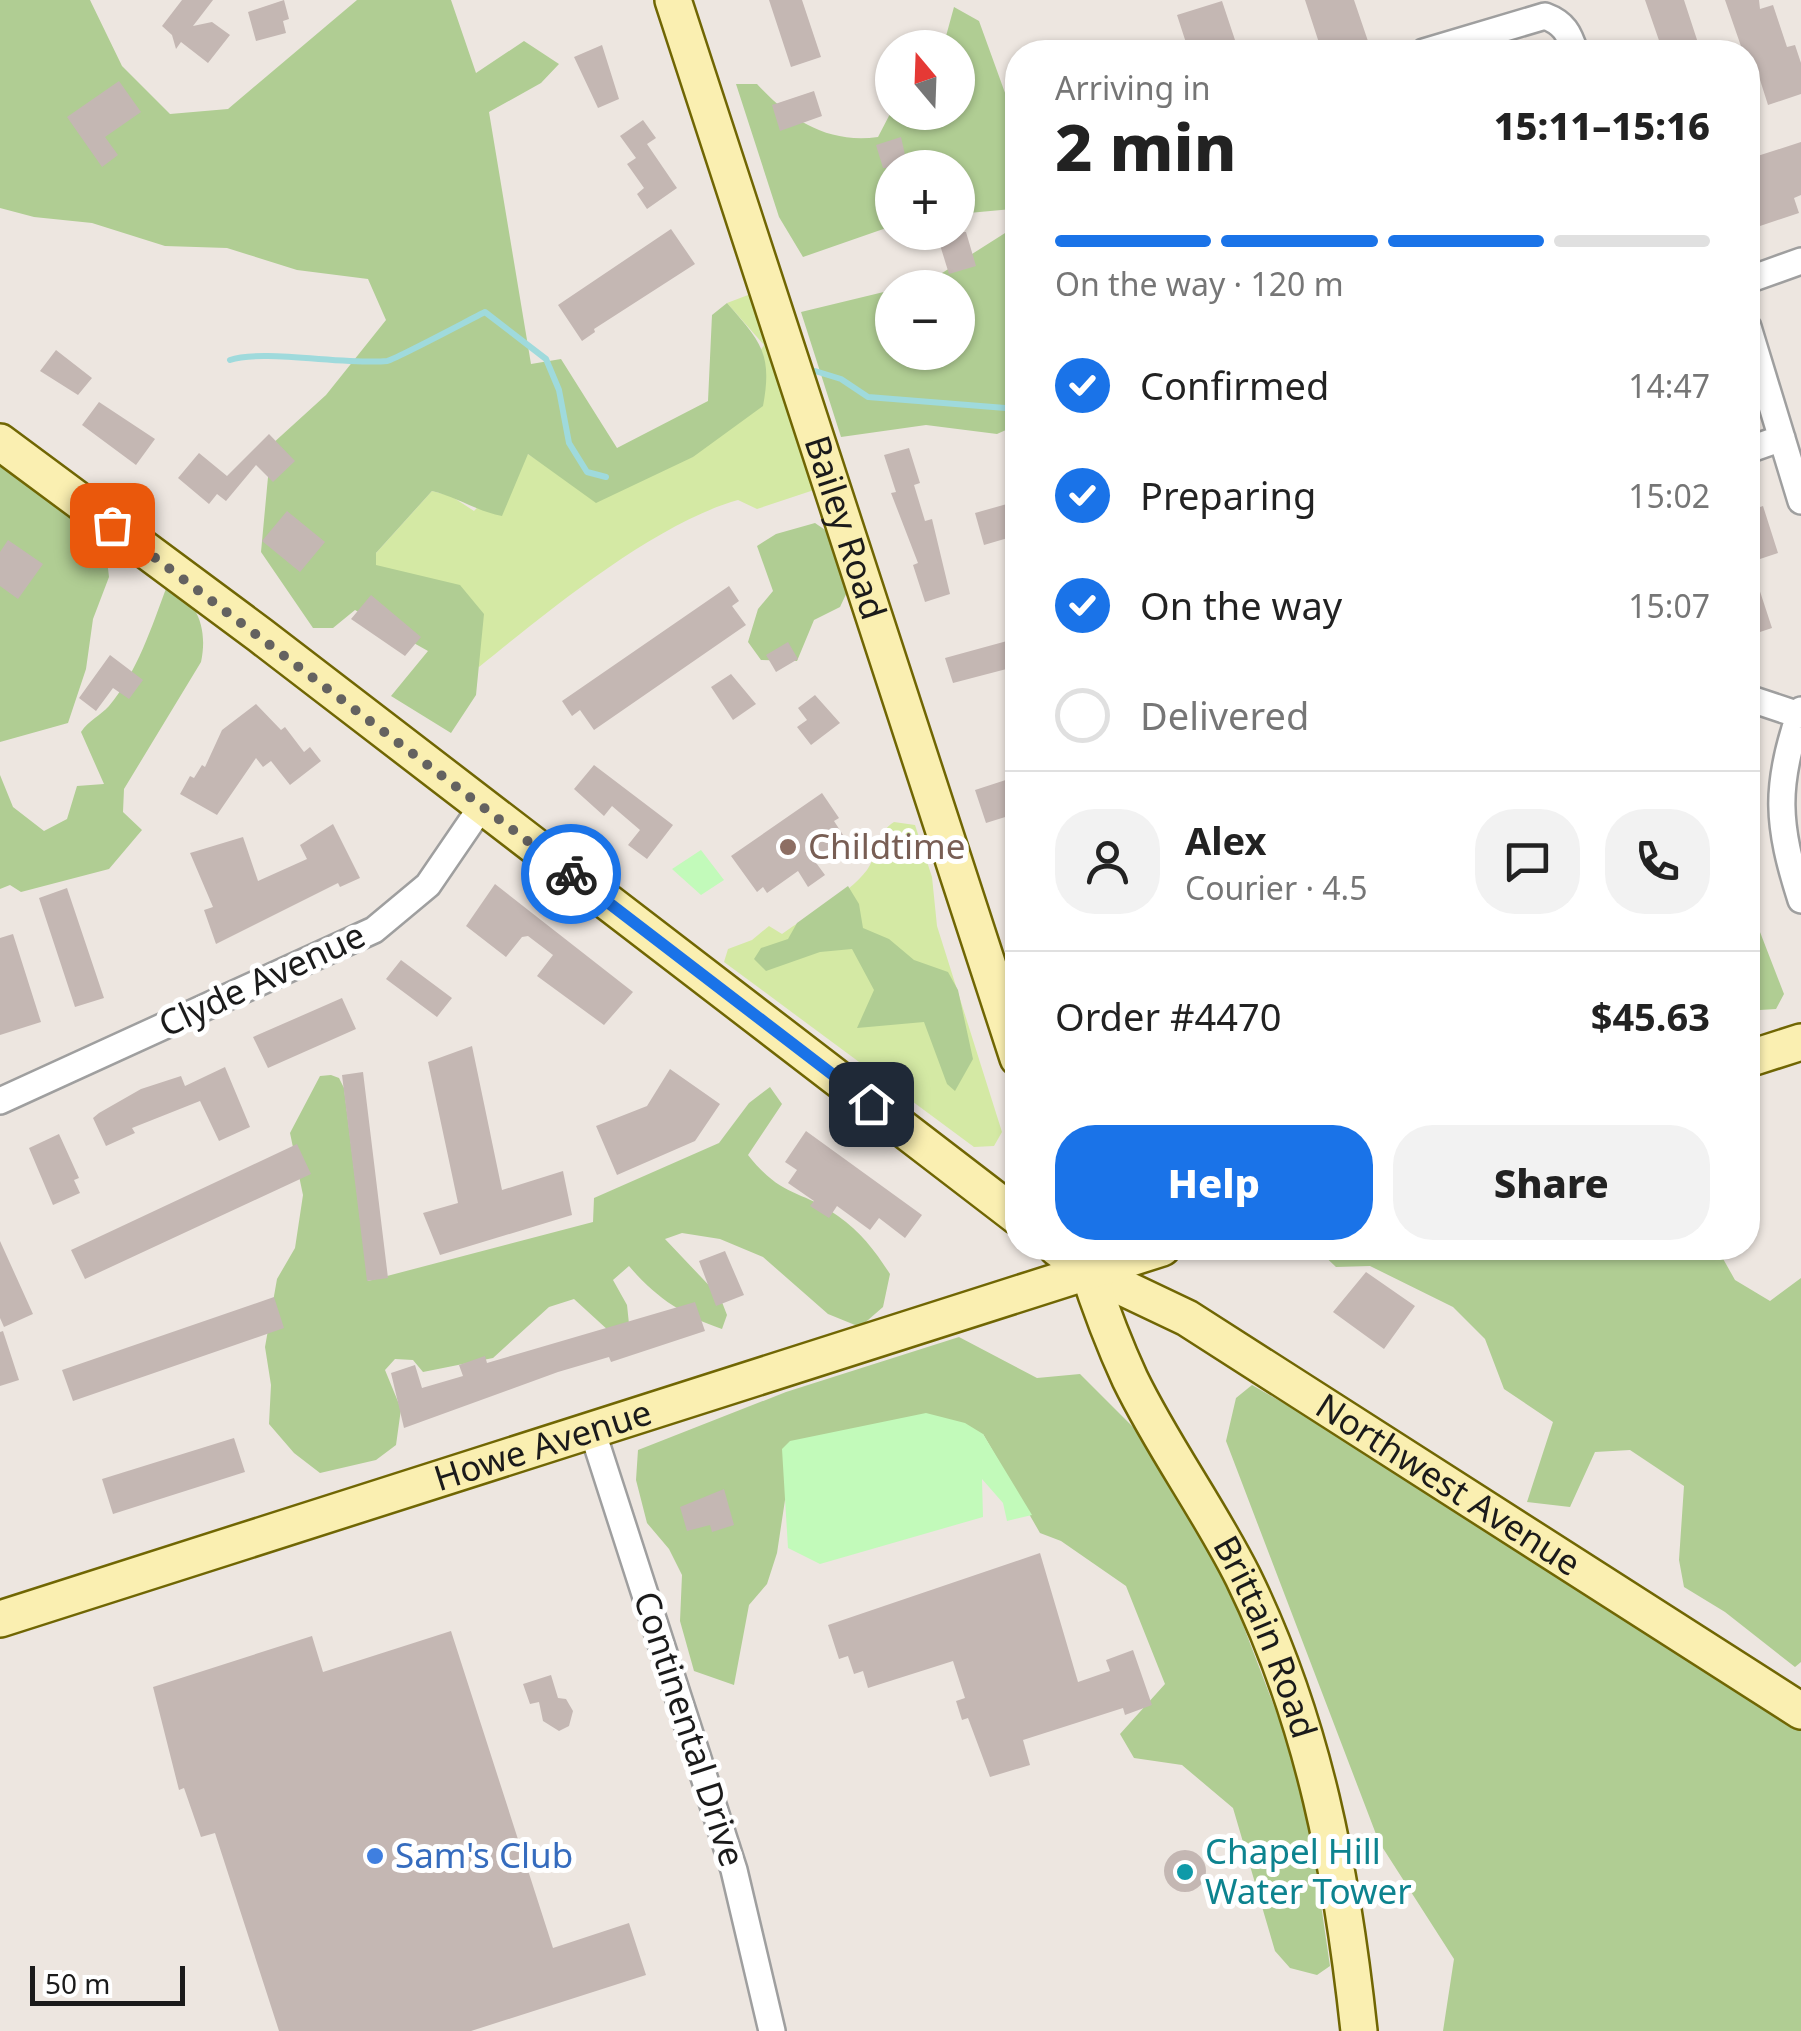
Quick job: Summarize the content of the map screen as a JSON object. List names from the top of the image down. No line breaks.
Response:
{"streets":{"street":["Bailey Road","Clyde Avenue","Howe Avenue","Northwest Avenue","Brittain Road","Continental Drive"]},"crossings":[["Howe Avenue","Continental Drive"]],"places":["Childtime","Sam's Club","Chapel Hill Water Tower"],"scale_bar":"50 m","north":"top","page":{"map_buttons":["+","−"],"heading":["2 min","Arriving in","15:11–15:16"],"panel":["Alex","Courier · 4.5","Order #4470","$45.63"],"bar":"On the way · 120 m","list":[["Confirmed","14:47"],["Preparing","15:02"],["On the way","15:07"],"Delivered"],"buttons":["Help","Share"],"scale":"50 m"}}
